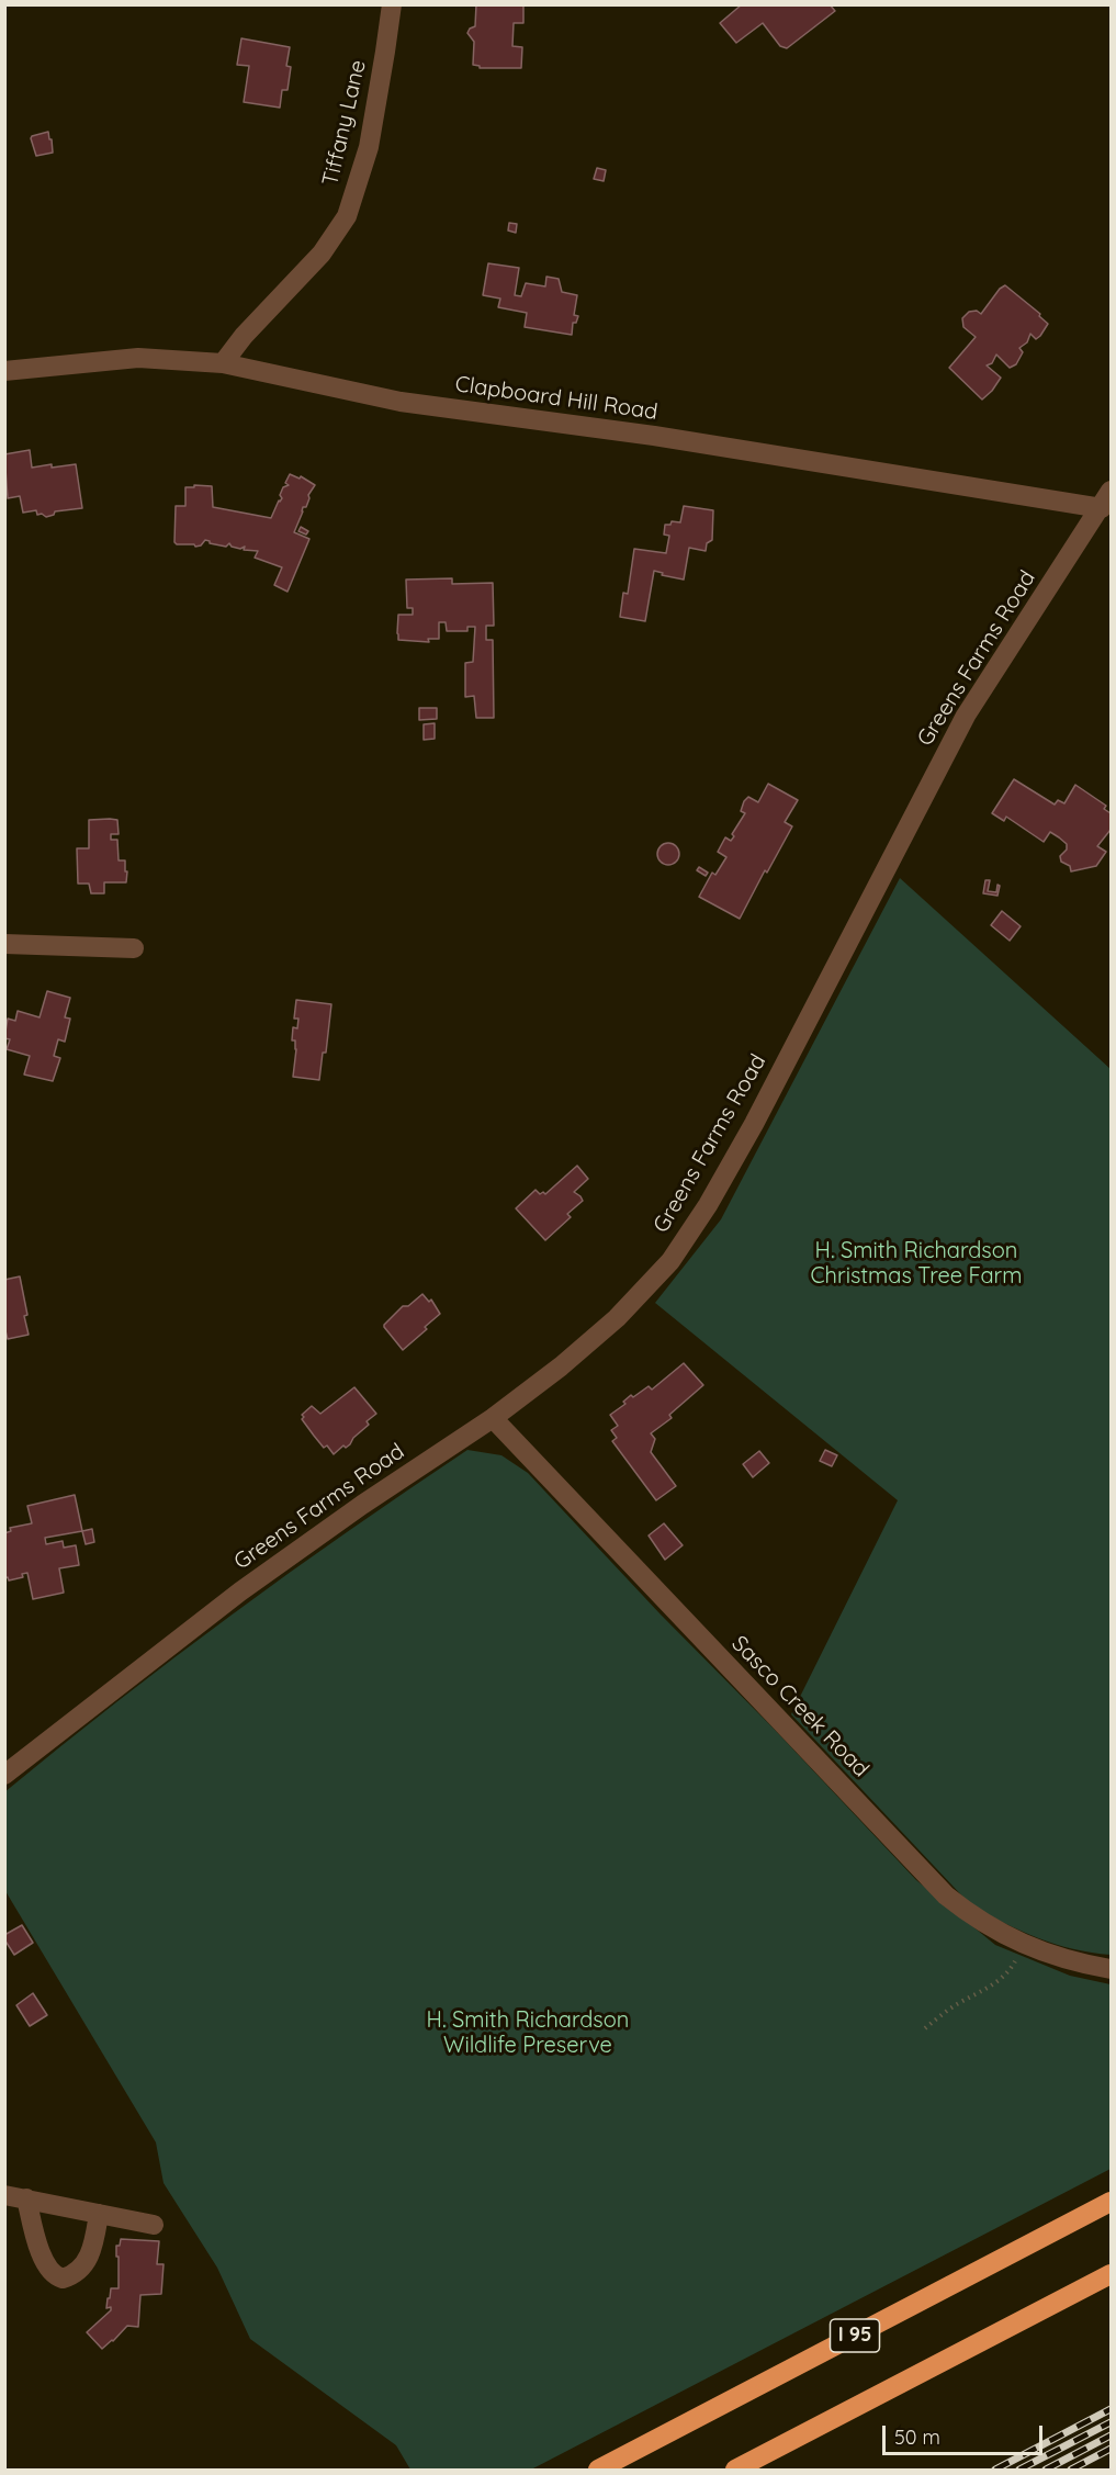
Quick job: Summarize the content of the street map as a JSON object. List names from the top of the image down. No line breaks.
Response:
{"streets":{"highway":["I 95"],"street":["Tiffany Lane","Clapboard Hill Road","Greens Farms Road","Sasco Creek Road"]},"crossings":[["Tiffany Lane","Clapboard Hill Road"],["Clapboard Hill Road","Greens Farms Road"],["Greens Farms Road","Sasco Creek Road"]],"parks":["H. Smith Richardson Christmas Tree Farm","H. Smith Richardson Wildlife Preserve"],"scale_bar":"50 m"}
